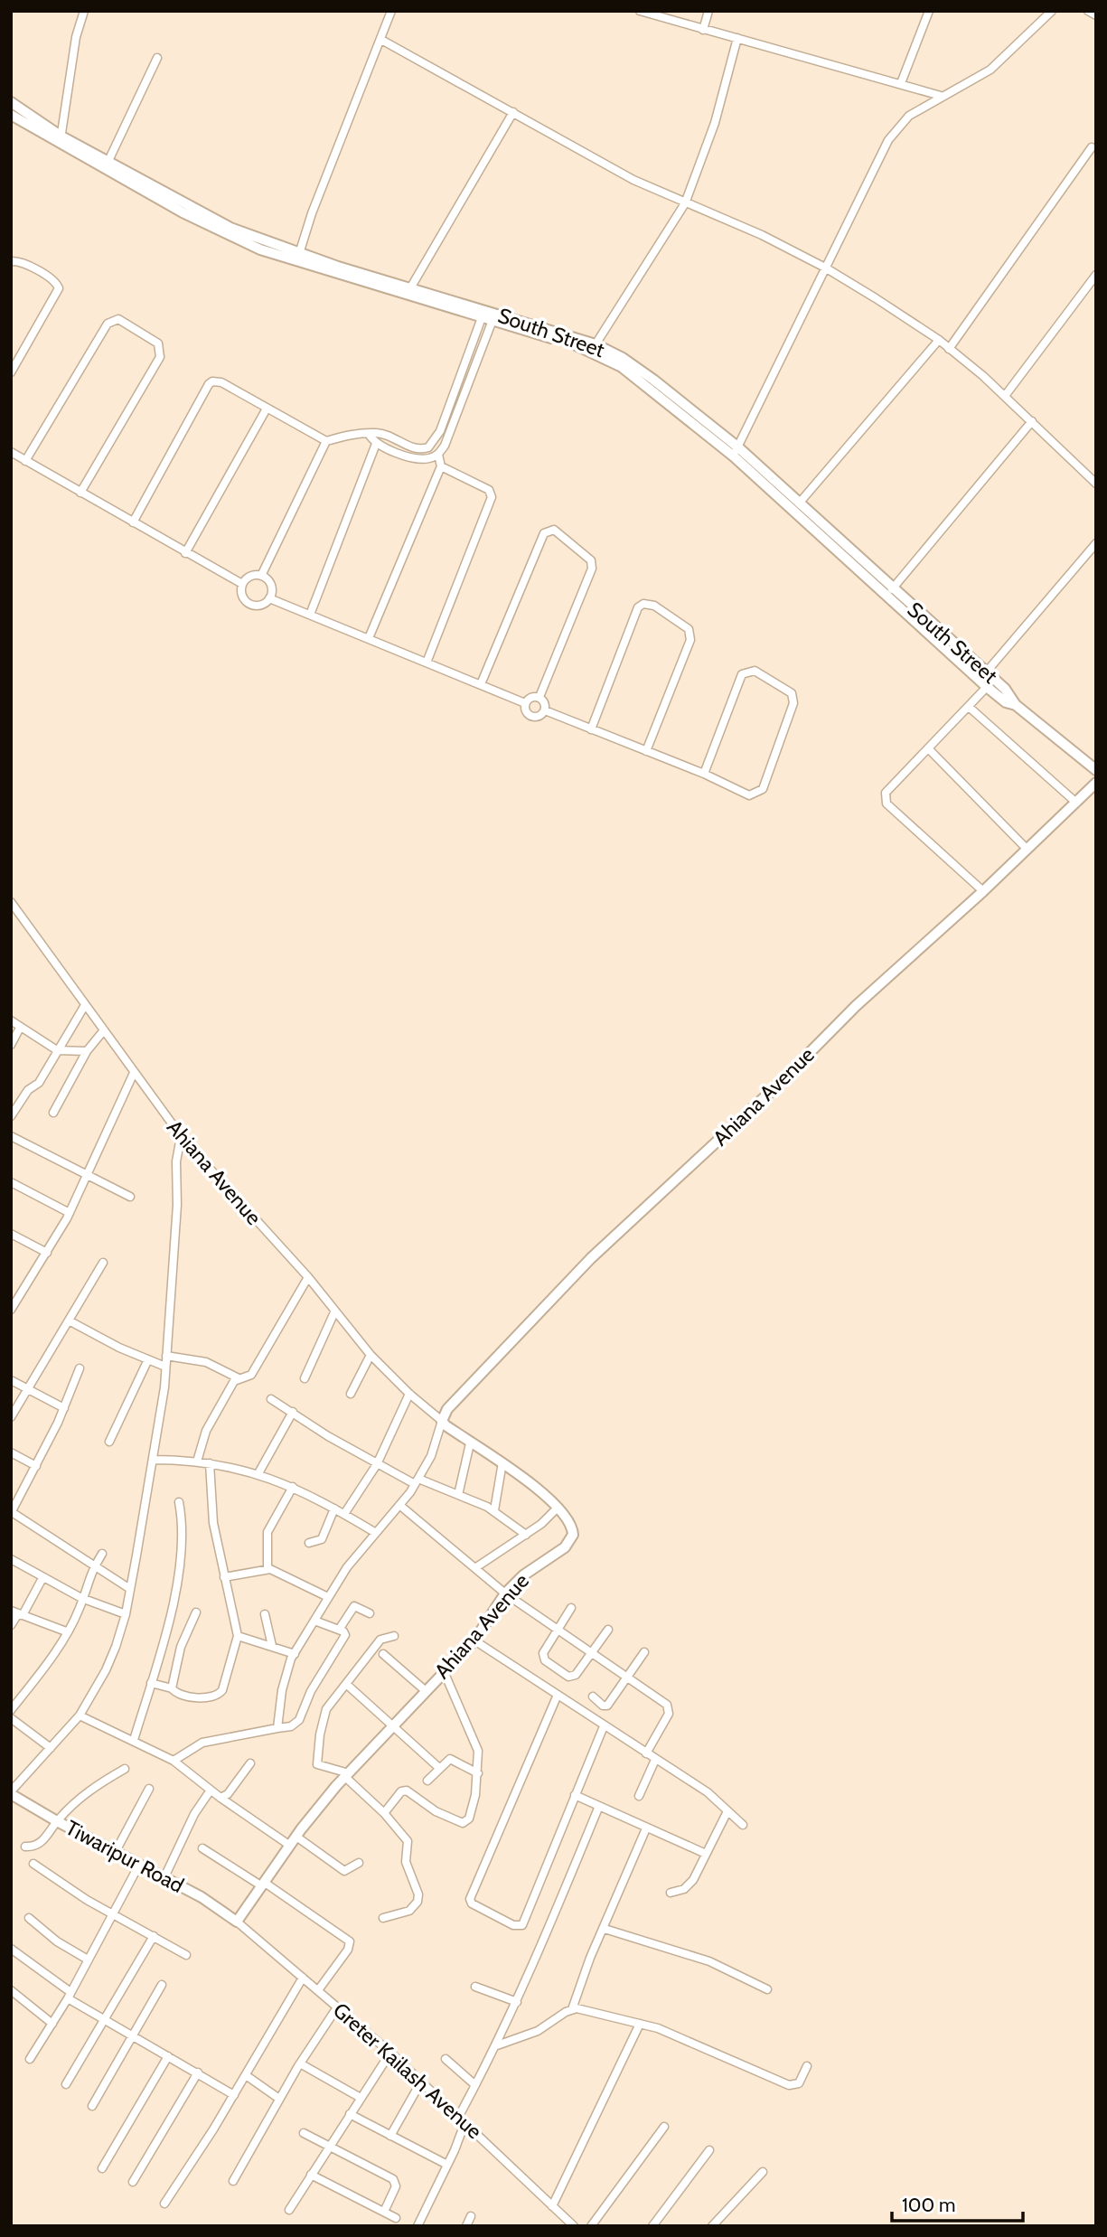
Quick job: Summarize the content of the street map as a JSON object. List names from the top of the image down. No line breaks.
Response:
{"streets":{"street":["South Street","Ahiana Avenue","Tiwaripur Road","Greter Kailash Avenue"]},"crossings":[["Ahiana Avenue","Tiwaripur Road"],["Ahiana Avenue","Greter Kailash Avenue"],["Tiwaripur Road","Greter Kailash Avenue"]],"scale_bar":"100 m"}
